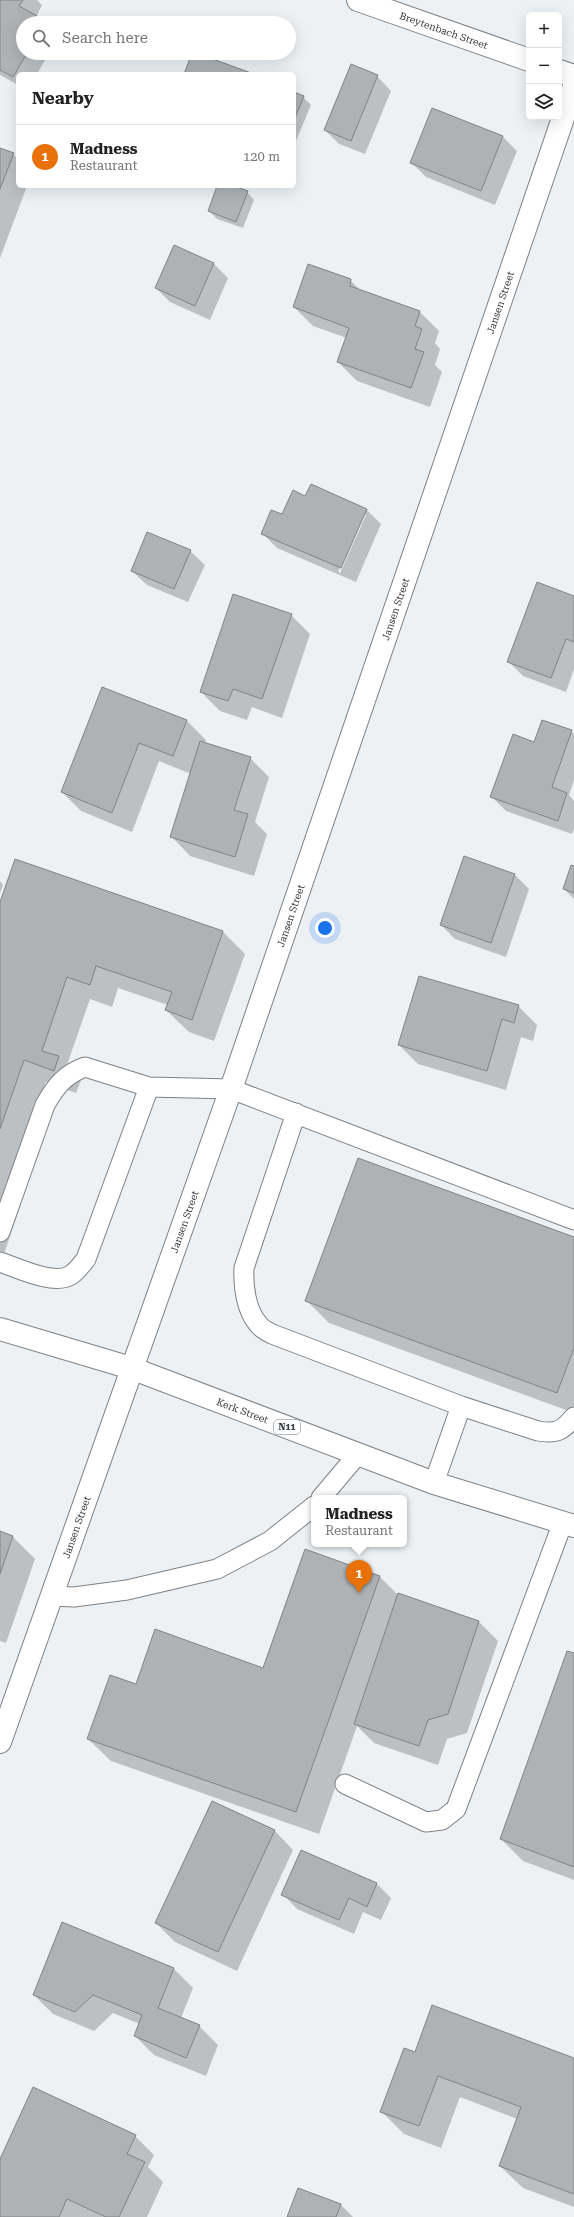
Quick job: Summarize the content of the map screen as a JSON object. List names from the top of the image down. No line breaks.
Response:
{"streets":{"main road":["Breytenbach Street","Jansen Street","Kerk Street","N11"]},"crossings":[["Jansen Street","Kerk Street"]],"page":{"map_buttons":["+","−"],"search":"Search here","heading":"Nearby","list":[{"mark":"1","name":"Madness","note":"Restaurant","value":"120 m"}],"popup":["Madness","Restaurant"],"pins":"1"}}
